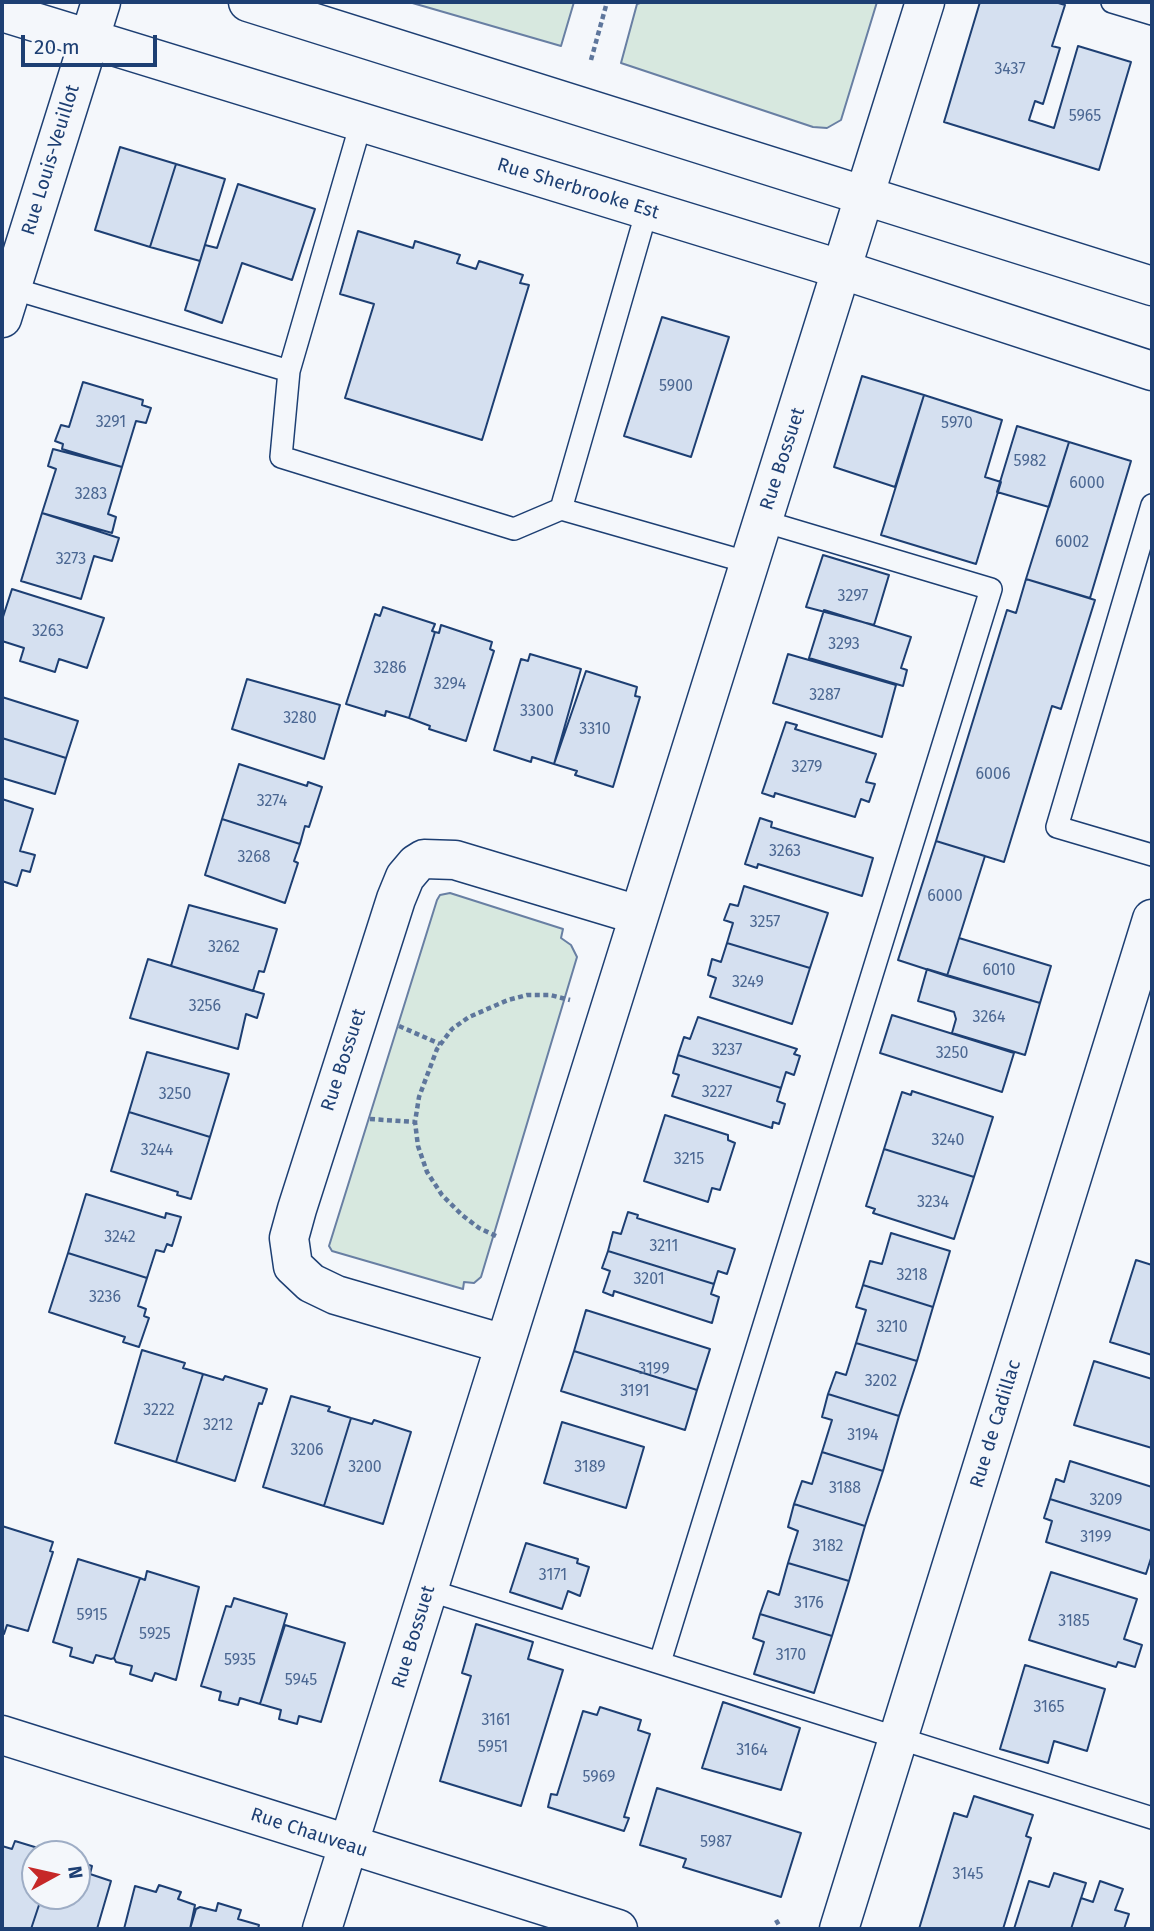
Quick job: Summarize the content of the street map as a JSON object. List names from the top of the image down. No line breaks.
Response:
{"streets":{"street":["Rue Louis-Veuillot","Rue Sherbrooke Est","Rue Bossuet","Rue de Cadillac","Rue Chauveau"]},"crossings":[["Rue Louis-Veuillot","Rue Sherbrooke Est"],["Rue Sherbrooke Est","Rue Bossuet"],["Rue Bossuet","Rue Chauveau"]],"house_numbers":["3437","5965","5900","3291","5970","5982","6000","3283","6002","3273","3297","3263","3293","3286","3294","3287","3300","3280","3310","3279","6006","3274","3263","3268","6000","3257","3262","6010","3249","3256","3264","3237","3250","3227","3250","3240","3244","3215","3234","3242","3211","3218","3201","3236","3210","3199","3202","3191","3222","3212","3194","3206","3200","3189","3188","3209","3199","3182","3171","3176","5915","3185","5925","3170","5935","5945","3165","3161","5951","3164","5969","5987","3145"],"scale_bar":"20 m","north":"right"}
